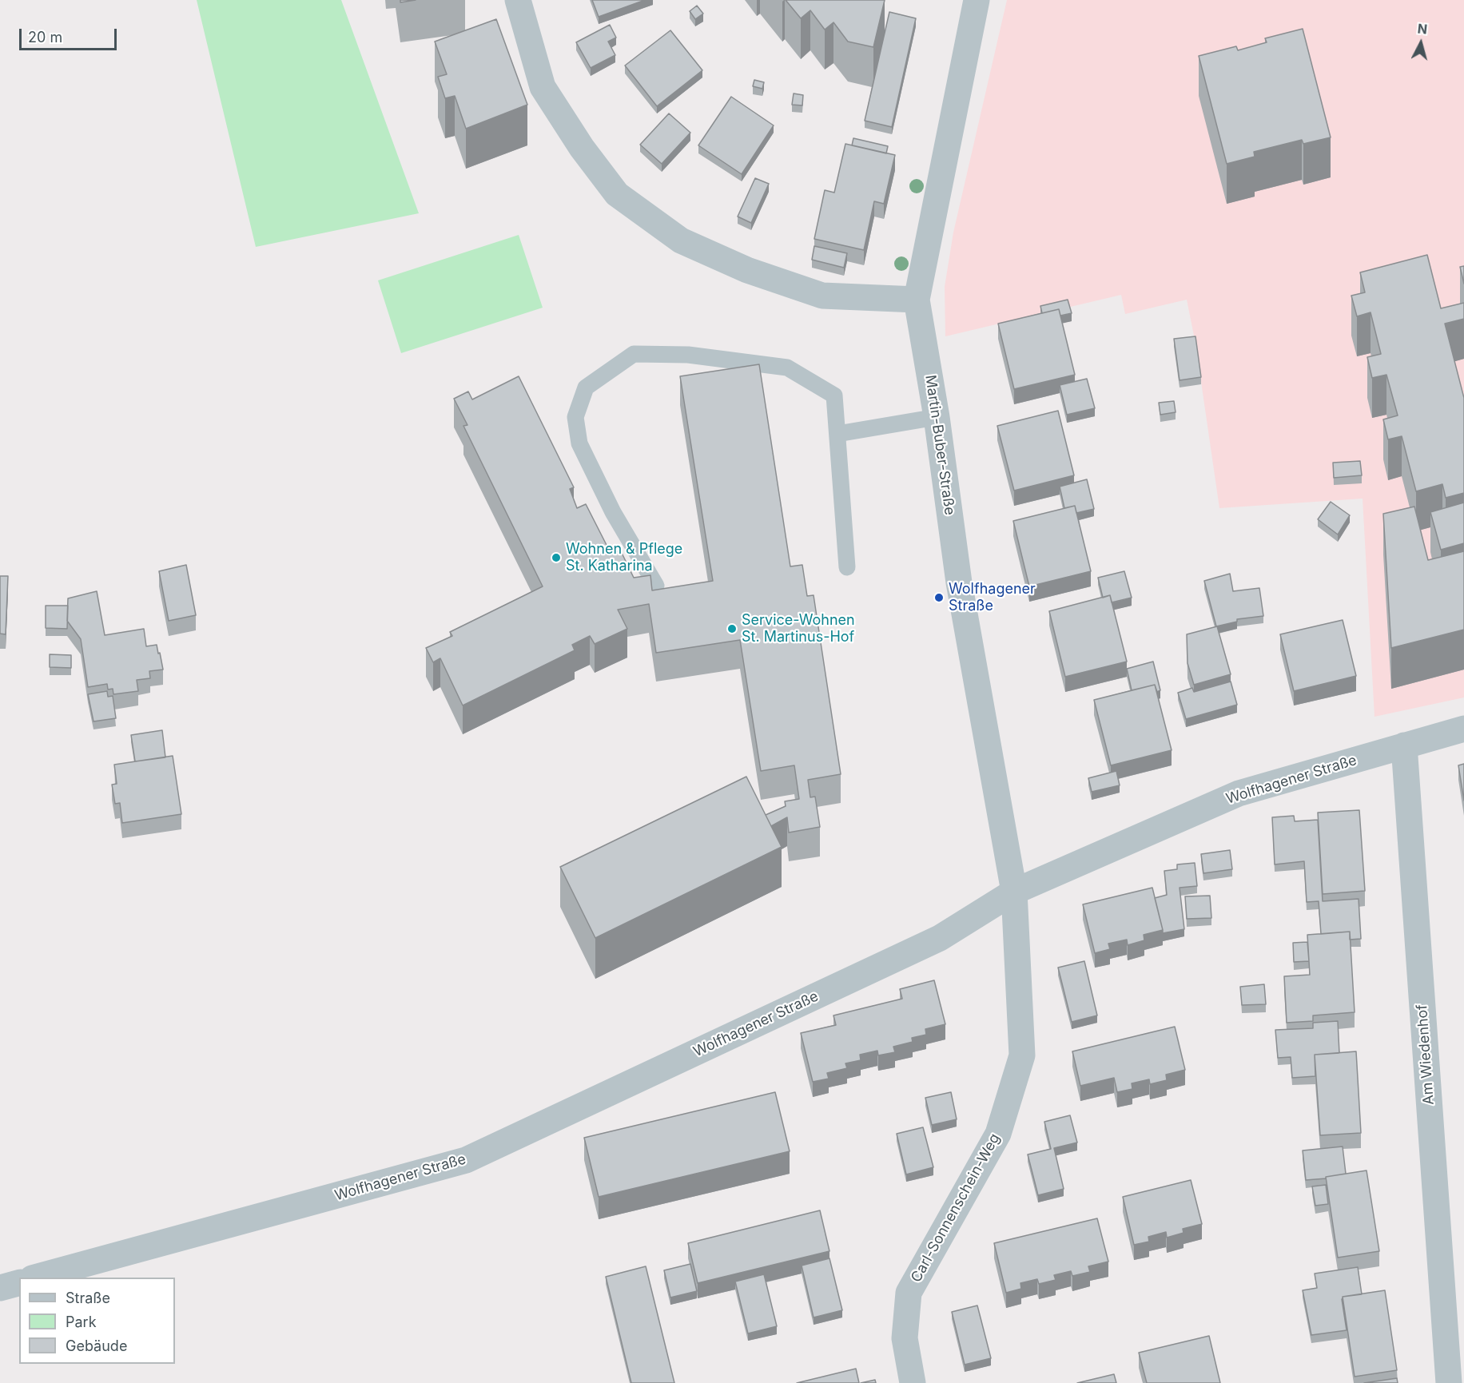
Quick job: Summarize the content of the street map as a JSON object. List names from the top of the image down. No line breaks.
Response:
{"streets":{"street":["Martin-Buber-Straße","Wolfhagener Straße","Am Wiedenhof","Carl-Sonnenschein-Weg"]},"crossings":[["Martin-Buber-Straße","Wolfhagener Straße"],["Martin-Buber-Straße","Carl-Sonnenschein-Weg"],["Wolfhagener Straße","Am Wiedenhof"],["Wolfhagener Straße","Carl-Sonnenschein-Weg"]],"places":["Wohnen & Pflege St. Katharina","Wolfhagener Straße","Service-Wohnen St. Martinus-Hof"],"legend":["Straße","Park","Gebäude"],"scale_bar":"20 m","north":"top"}
